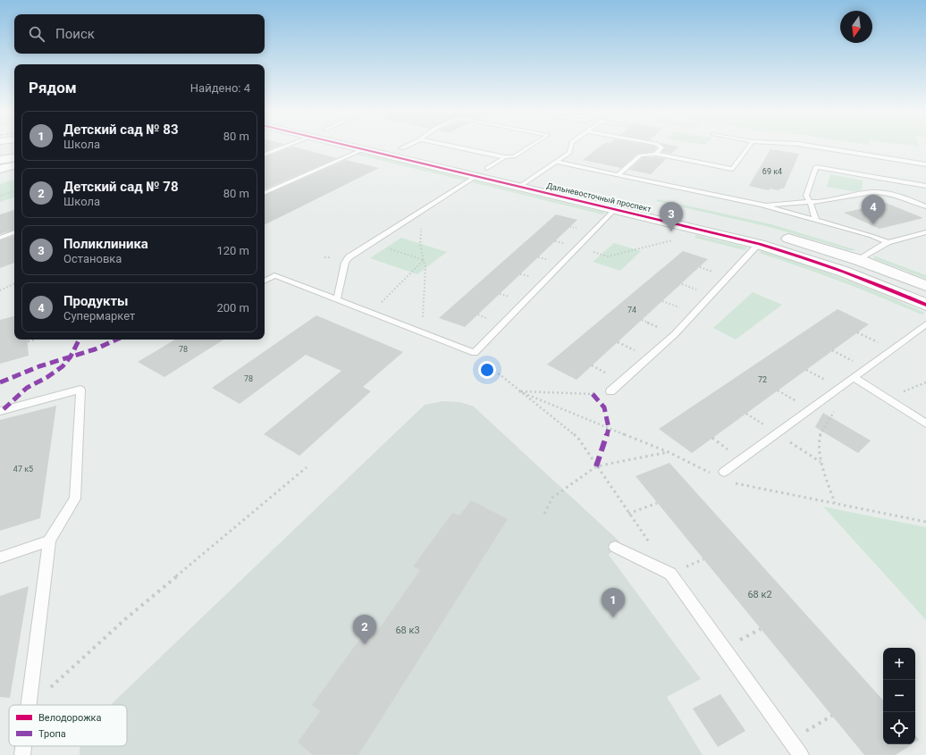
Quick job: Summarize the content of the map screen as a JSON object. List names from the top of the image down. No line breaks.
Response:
{"streets":{"street":["Дальневосточный проспект"]},"house_numbers":["69 к4","74","78","78","72","47 к5","68 к2","68 к3"],"legend":["Велодорожка","Тропа"],"north":"bottom","page":{"search":"Поиск","heading":["Рядом","Найдено: 4"],"list":[{"mark":"1","name":"Детский сад № 83","note":"Школа","value":"80 m"},{"mark":"2","name":"Детский сад № 78","note":"Школа","value":"80 m"},{"mark":"3","name":"Поликлиника","note":"Остановка","value":"120 m"},{"mark":"4","name":"Продукты","note":"Супермаркет","value":"200 m"}],"pins":["4","3","1","2"],"map_buttons":["+","−"]}}
